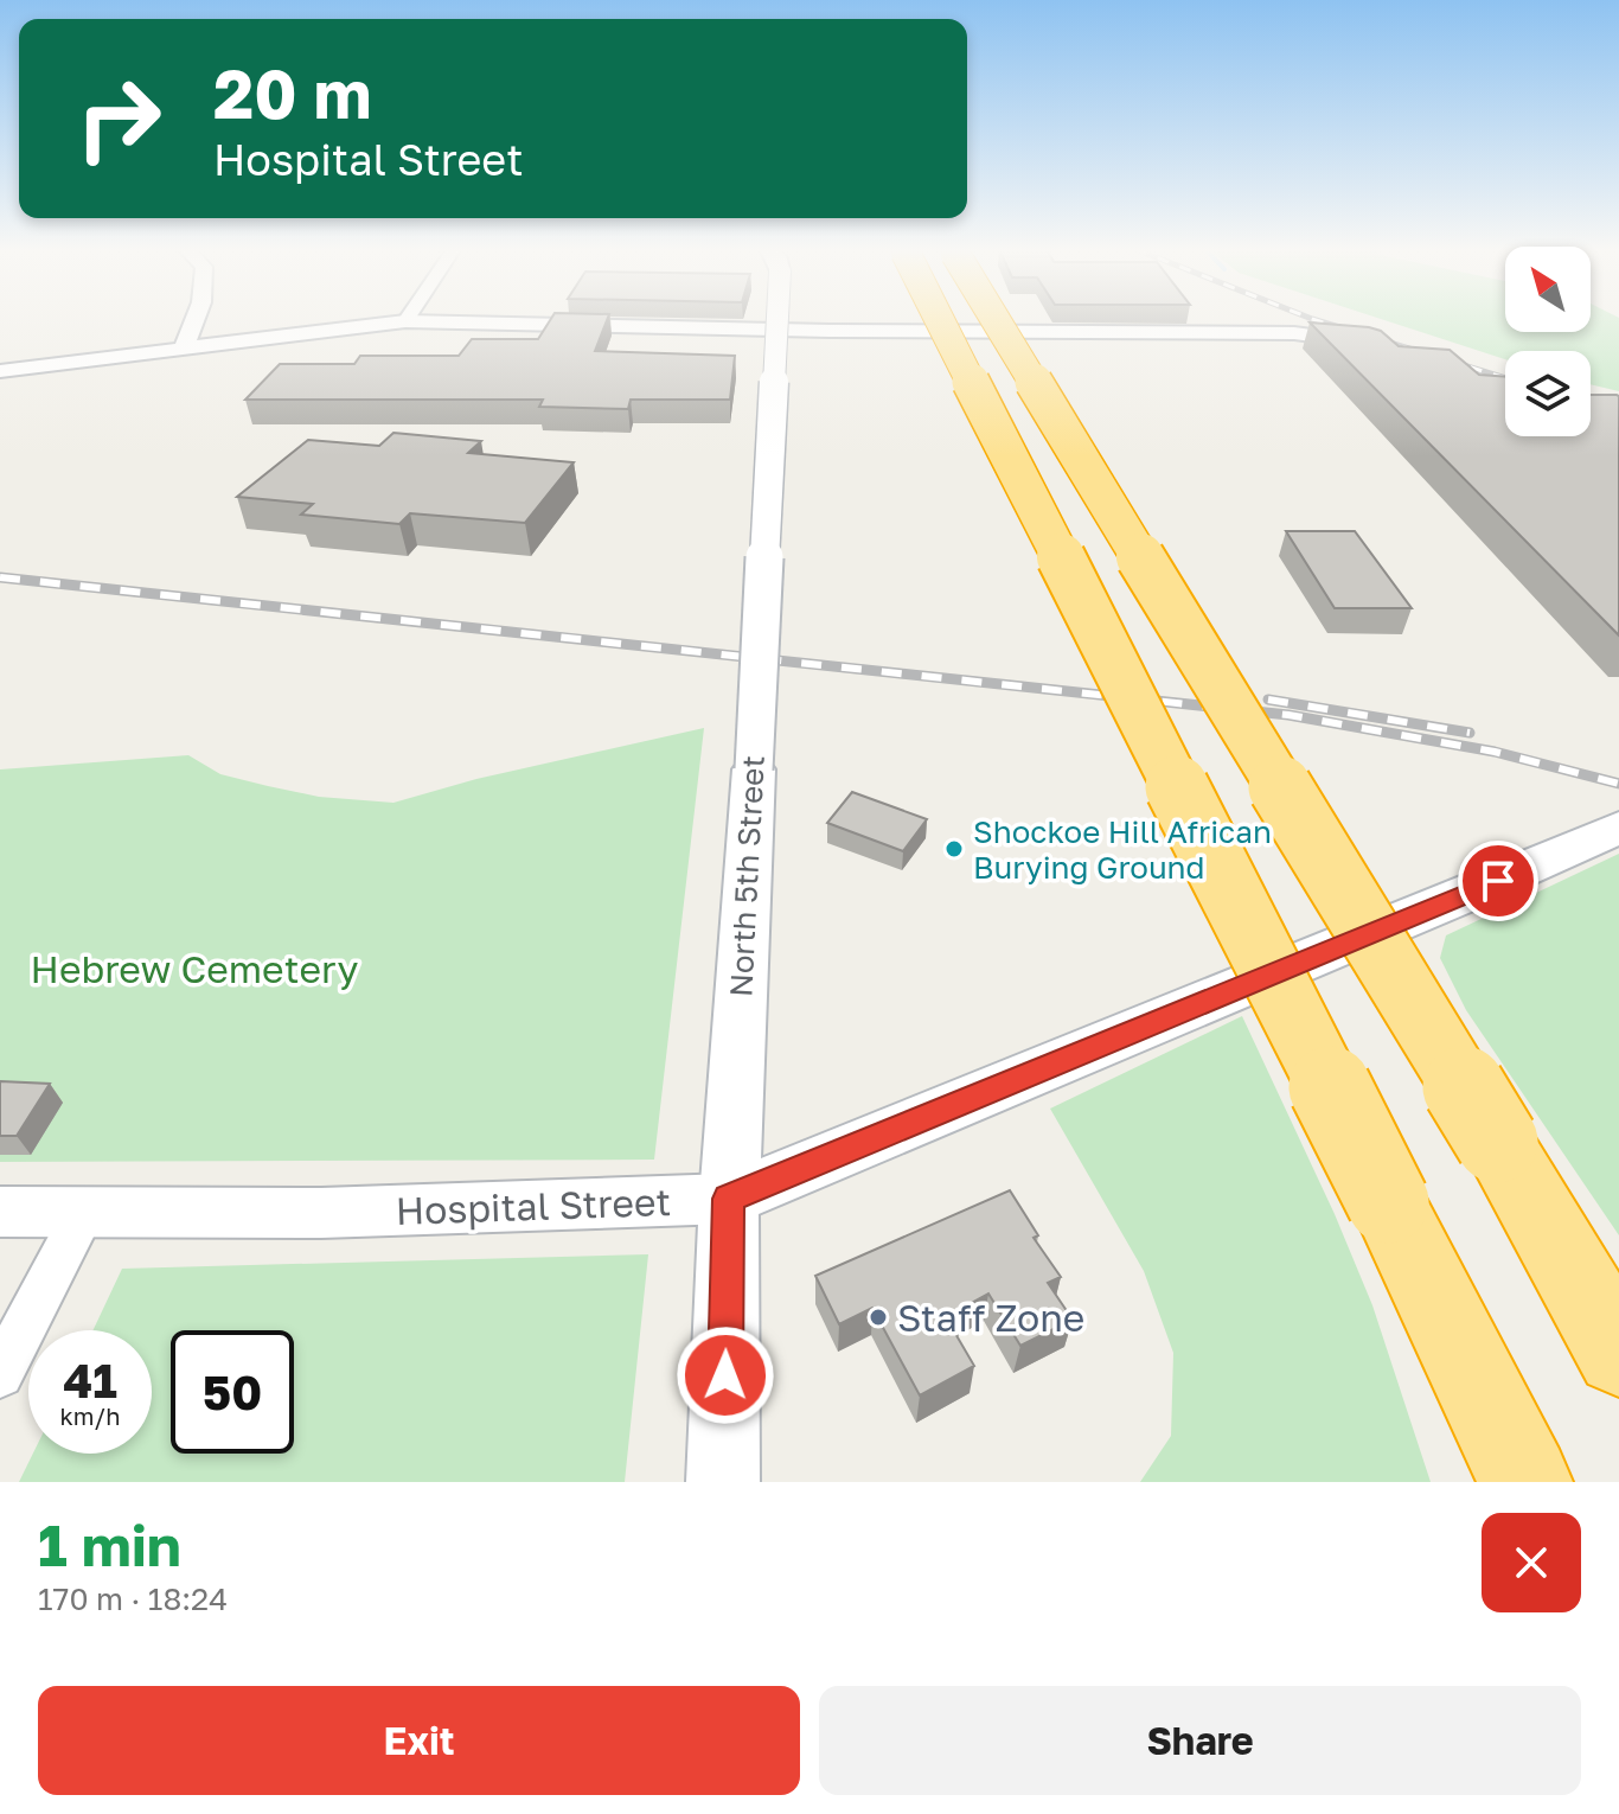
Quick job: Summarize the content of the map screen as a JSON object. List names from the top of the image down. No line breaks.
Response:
{"streets":{"main road":["North 5th Street","Hospital Street"]},"crossings":[["North 5th Street","Hospital Street"]],"parks":["Hebrew Cemetery"],"places":["Shockoe Hill African Burying Ground","Staff Zone"],"north":"top left","page":{"turn":["20 m","Hospital Street"],"speed":"41 km/h","limit":"50","heading":["1 min","170 m · 18:24"],"buttons":["Exit","Share"]}}
